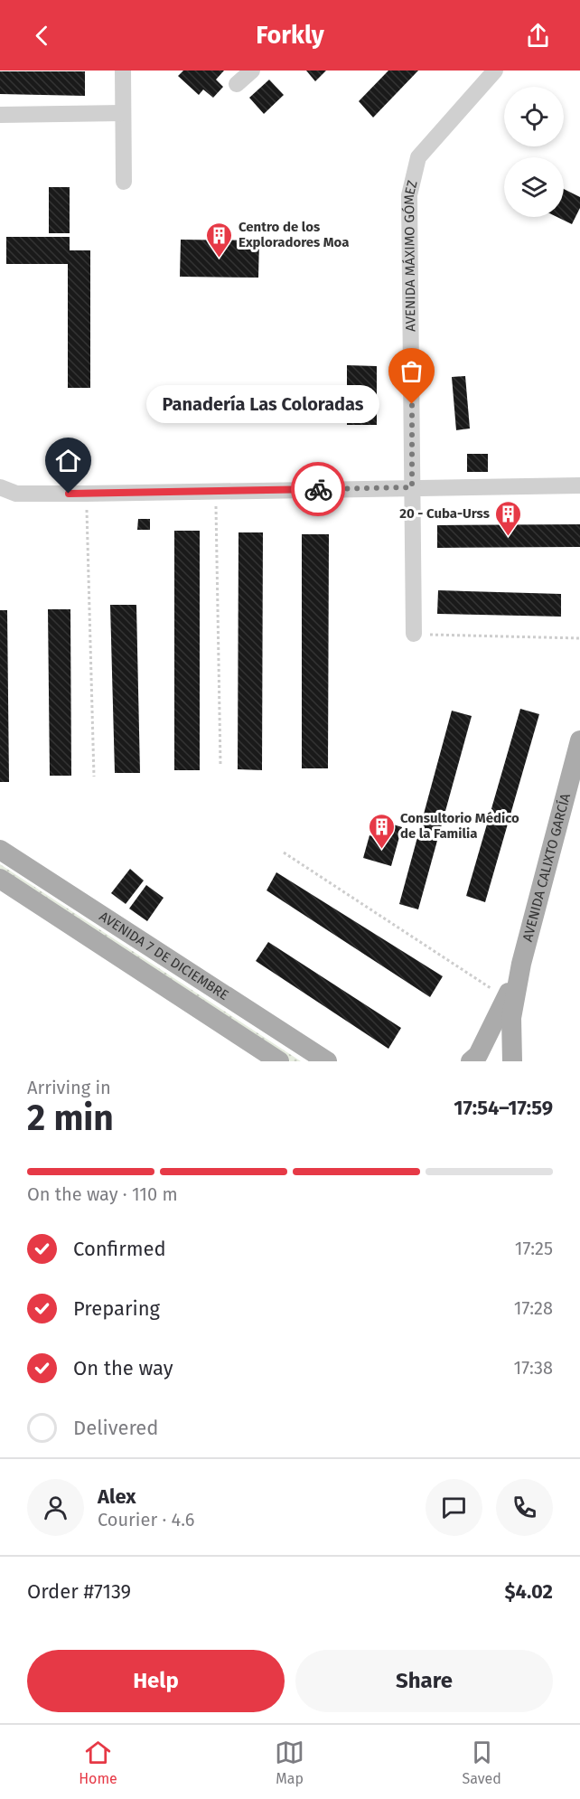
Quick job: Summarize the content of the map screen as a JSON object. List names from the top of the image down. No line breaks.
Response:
{"streets":{"main road":["AVENIDA CALIXTO GARCÍA","AVENIDA 7 DE DICIEMBRE"],"street":["AVENIDA MÁXIMO GÓMEZ"]},"places":{"building":["Centro de los Exploradores Moa","20 - Cuba-Urss","Consultorio Médico de la Familia"],"other":["Panadería Las Coloradas"]},"page":{"header":"Forkly","bubble":"Panadería Las Coloradas","heading":["2 min","Arriving in","17:54–17:59"],"panel":["Alex","Courier · 4.6","Order #7139","$4.02"],"bar":"On the way · 110 m","list":[["Confirmed","17:25"],["Preparing","17:28"],["On the way","17:38"],"Delivered"],"buttons":["Help","Share"],"tabs":["Home","Map","Saved"]}}
